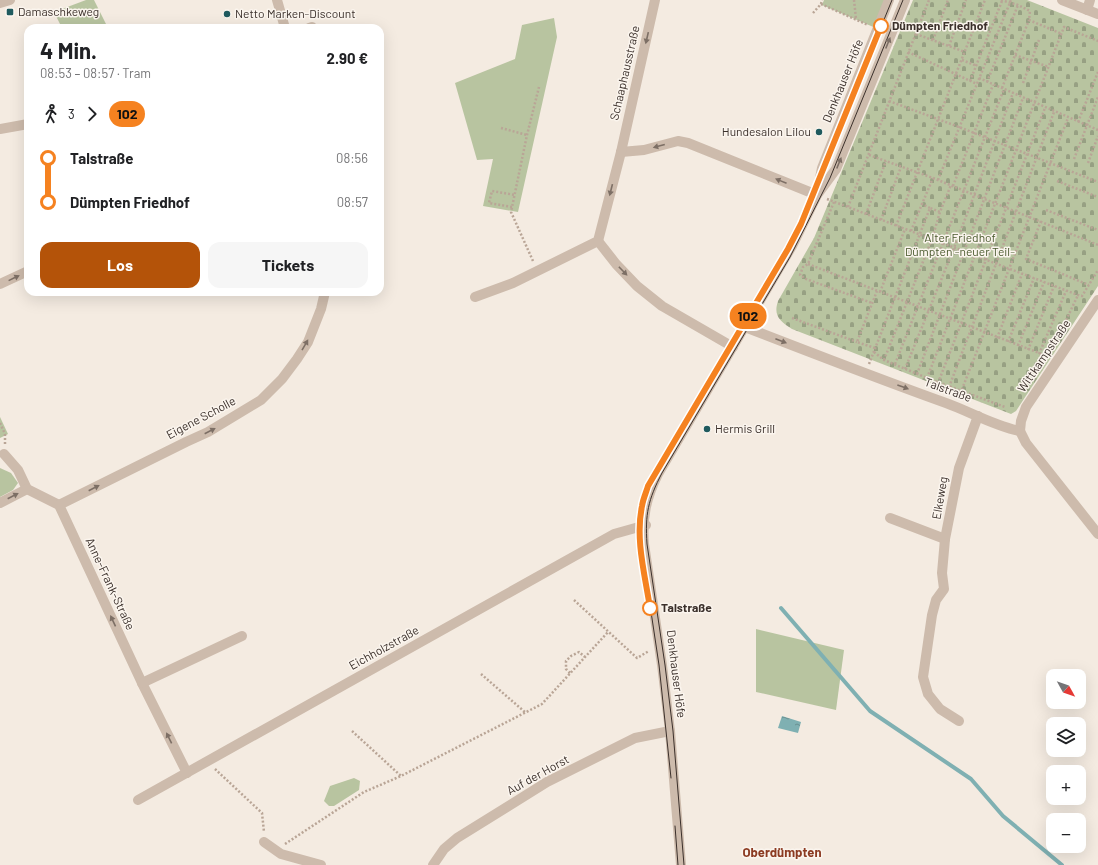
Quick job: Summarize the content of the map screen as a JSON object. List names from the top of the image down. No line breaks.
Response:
{"streets":{"street":["Schaaphausstraße","Denkhauser Höfe","Wittkampstraße","Talstraße","Eigene Scholle","Elkeweg","Anne-Frank-Straße","Eichholzstraße","Auf der Horst"]},"crossings":[["Denkhauser Höfe","Talstraße"],["Denkhauser Höfe","Eichholzstraße"],["Denkhauser Höfe","Auf der Horst"],["Wittkampstraße","Talstraße"],["Talstraße","Elkeweg"],["Eigene Scholle","Anne-Frank-Straße"],["Anne-Frank-Straße","Eichholzstraße"]],"one_way":["Schaaphausstraße","Talstraße","Eigene Scholle","Anne-Frank-Straße"],"districts":["Oberdümpten"],"parks":["Alter Friedhof Dümpten -neuer Teil-"],"places":{"transit":["Damaschkeweg"],"other":["Netto Marken-Discount","Dümpten Friedhof","Hundesalon Lilou","Hermis Grill","Talstraße"]},"lines":["tram line 102"],"north":"bottom right","page":{"on_map":"102","heading":["4 Min.","08:53 – 08:57 · Tram","2.90 €"],"legs":["3","102"],"list":[{"name":"Talstraße","value":"08:56"},{"name":"Dümpten Friedhof","value":"08:57"}],"buttons":["Los","Tickets"],"map_buttons":["+","−"]}}
